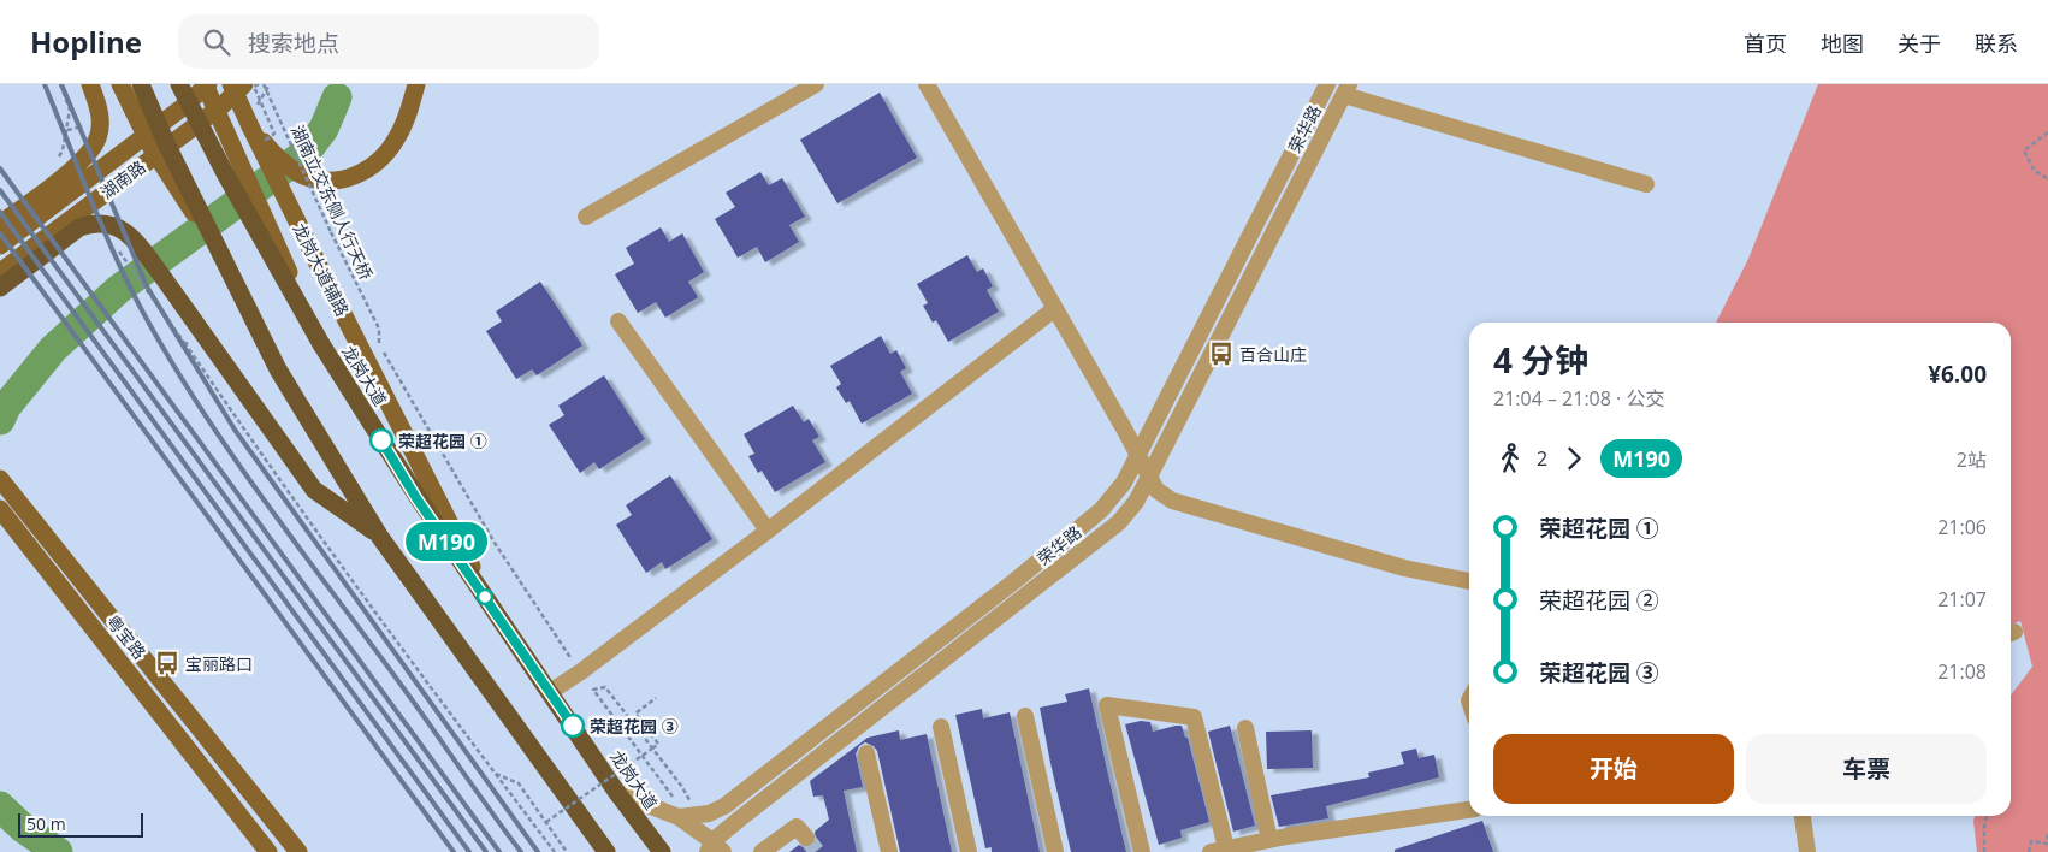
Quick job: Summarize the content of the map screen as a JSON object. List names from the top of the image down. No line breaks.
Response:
{"streets":{"highway":["龙岗大道"],"main road":["湖南路","龙岗大道辅路","粤宝路"],"street":["荣华路"],"path":["湖南立交东侧人行天桥"]},"crossings":[["荣华路","龙岗大道"],["湖南路","龙岗大道辅路"],["龙岗大道辅路","龙岗大道"]],"places":{"bus stop":["百合山庄","宝丽路口"],"other":["荣超花园 ①","荣超花园 ③"]},"lines":["bus line M190"],"scale_bar":"50 m","page":{"header":"Hopline","search":"搜索地点","nav":["首页","地图","关于","联系"],"on_map":"M190","heading":["4 分钟","21:04 – 21:08 · 公交","¥6.00"],"legs":["2","M190","2站"],"list":[{"name":"荣超花园 ①","value":"21:06"},{"name":"荣超花园 ②","value":"21:07"},{"name":"荣超花园 ③","value":"21:08"}],"buttons":["开始","车票"],"scale":"50 m"}}
